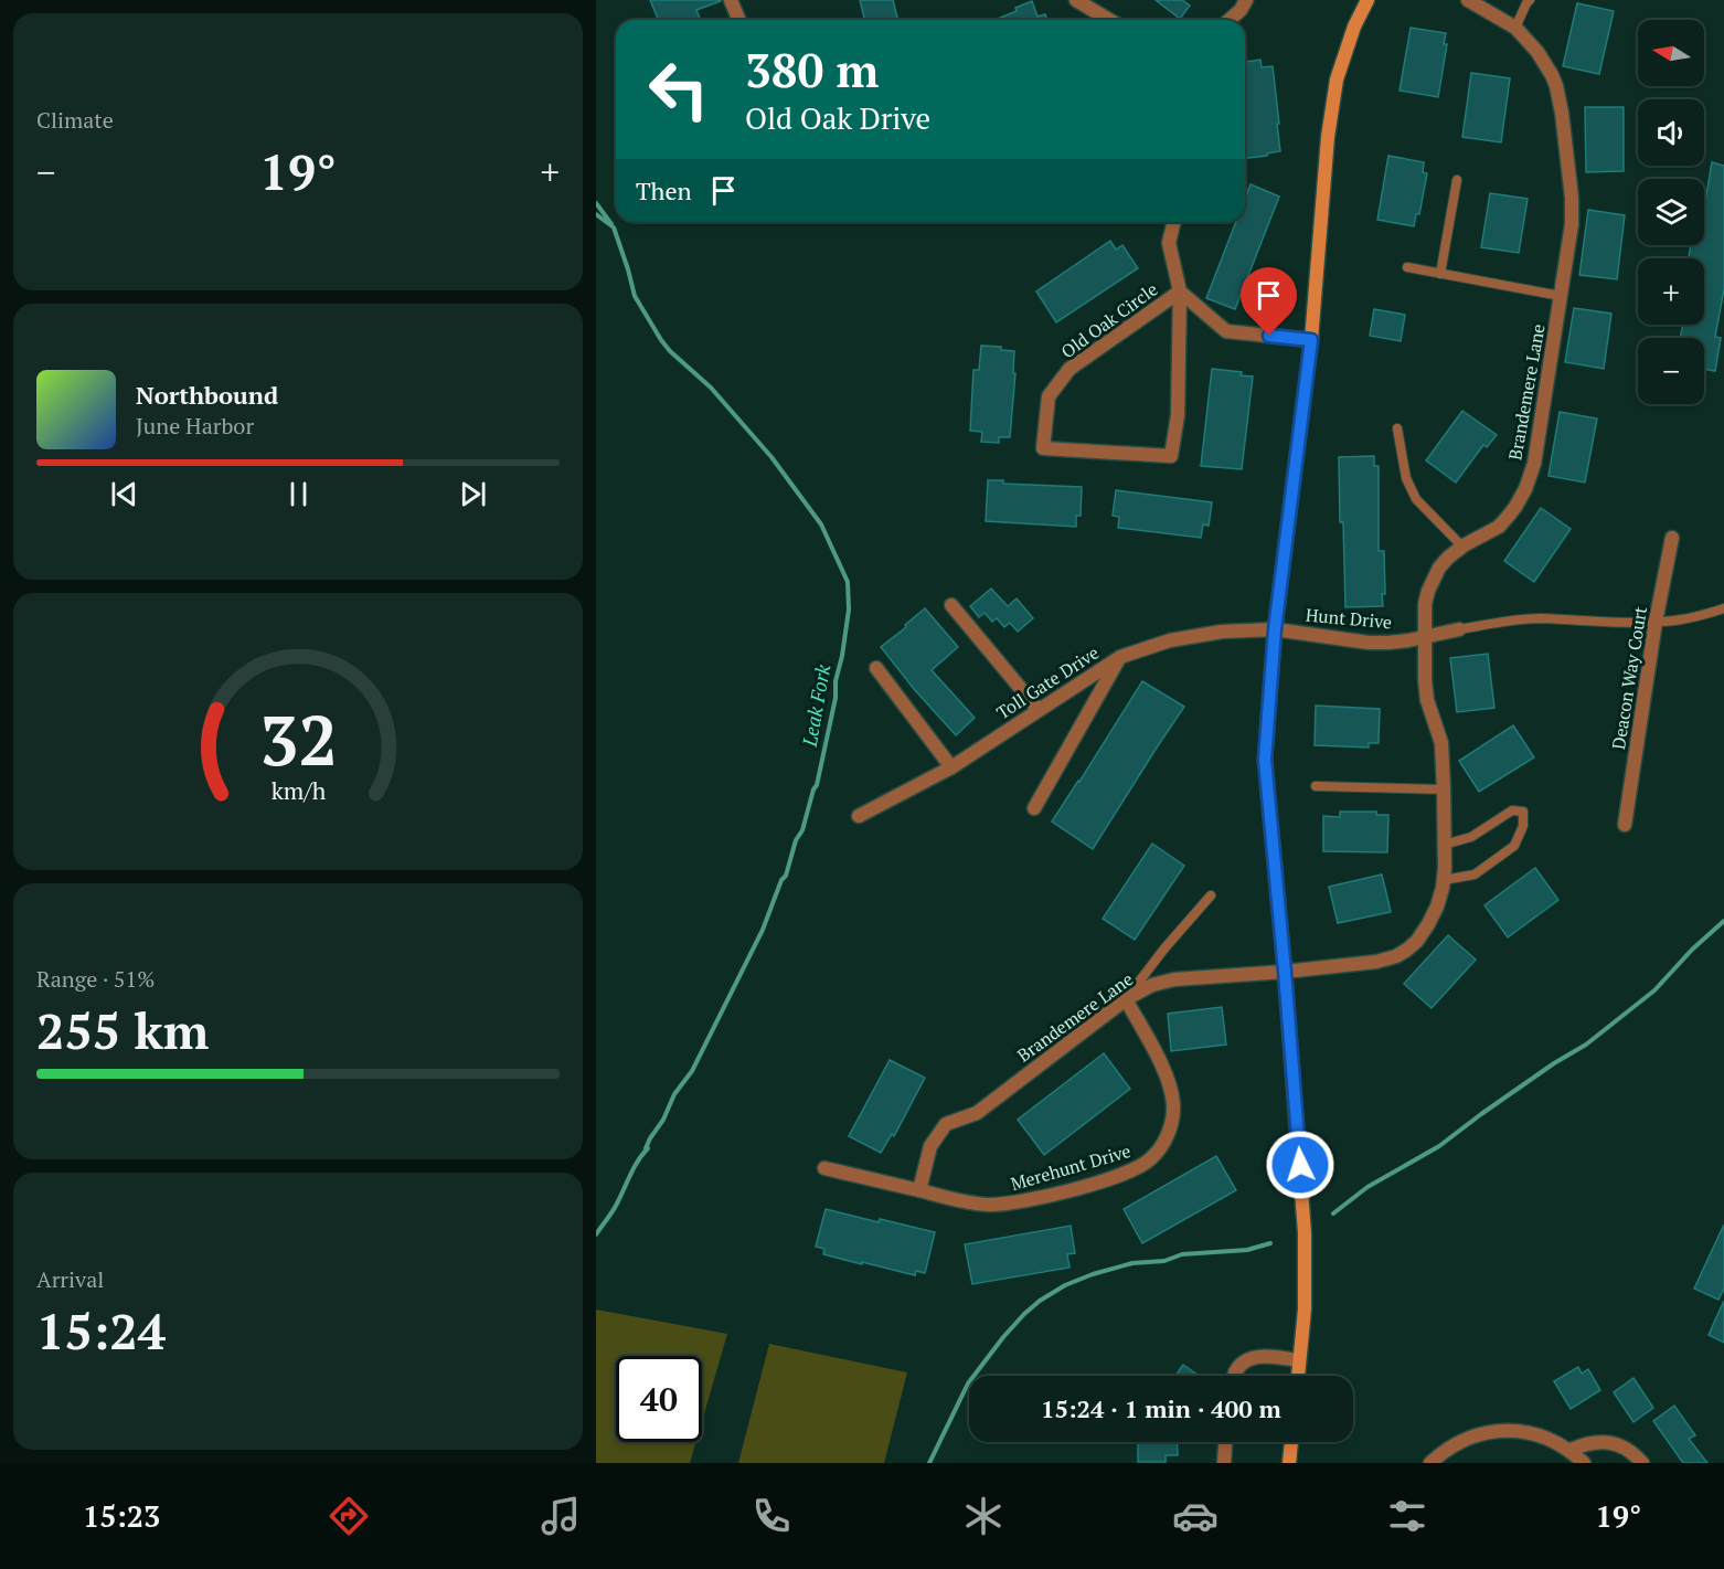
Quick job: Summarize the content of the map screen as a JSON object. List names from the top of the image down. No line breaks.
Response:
{"streets":{"street":["Old Oak Circle","Brandemere Lane","Hunt Drive","Deacon Way Court","Toll Gate Drive","Merehunt Drive"]},"crossings":[["Brandemere Lane","Hunt Drive"],["Brandemere Lane","Merehunt Drive"],["Hunt Drive","Toll Gate Drive"]],"water":["Leak Fork"],"north":"left","page":{"tile":["Climate",["Range · 51%","255 km"],["Arrival","15:24"]],"map_buttons":["+","−"],"turn":["380 m","Old Oak Drive"],"heat":["−","19°","+"],"then":"Then","song":["Northbound","June Harbor"],"limit":"40","trip":"15:24 · 1 min · 400 m","tabs":["15:23","19°"],"gauge":["32","km/h"]}}
